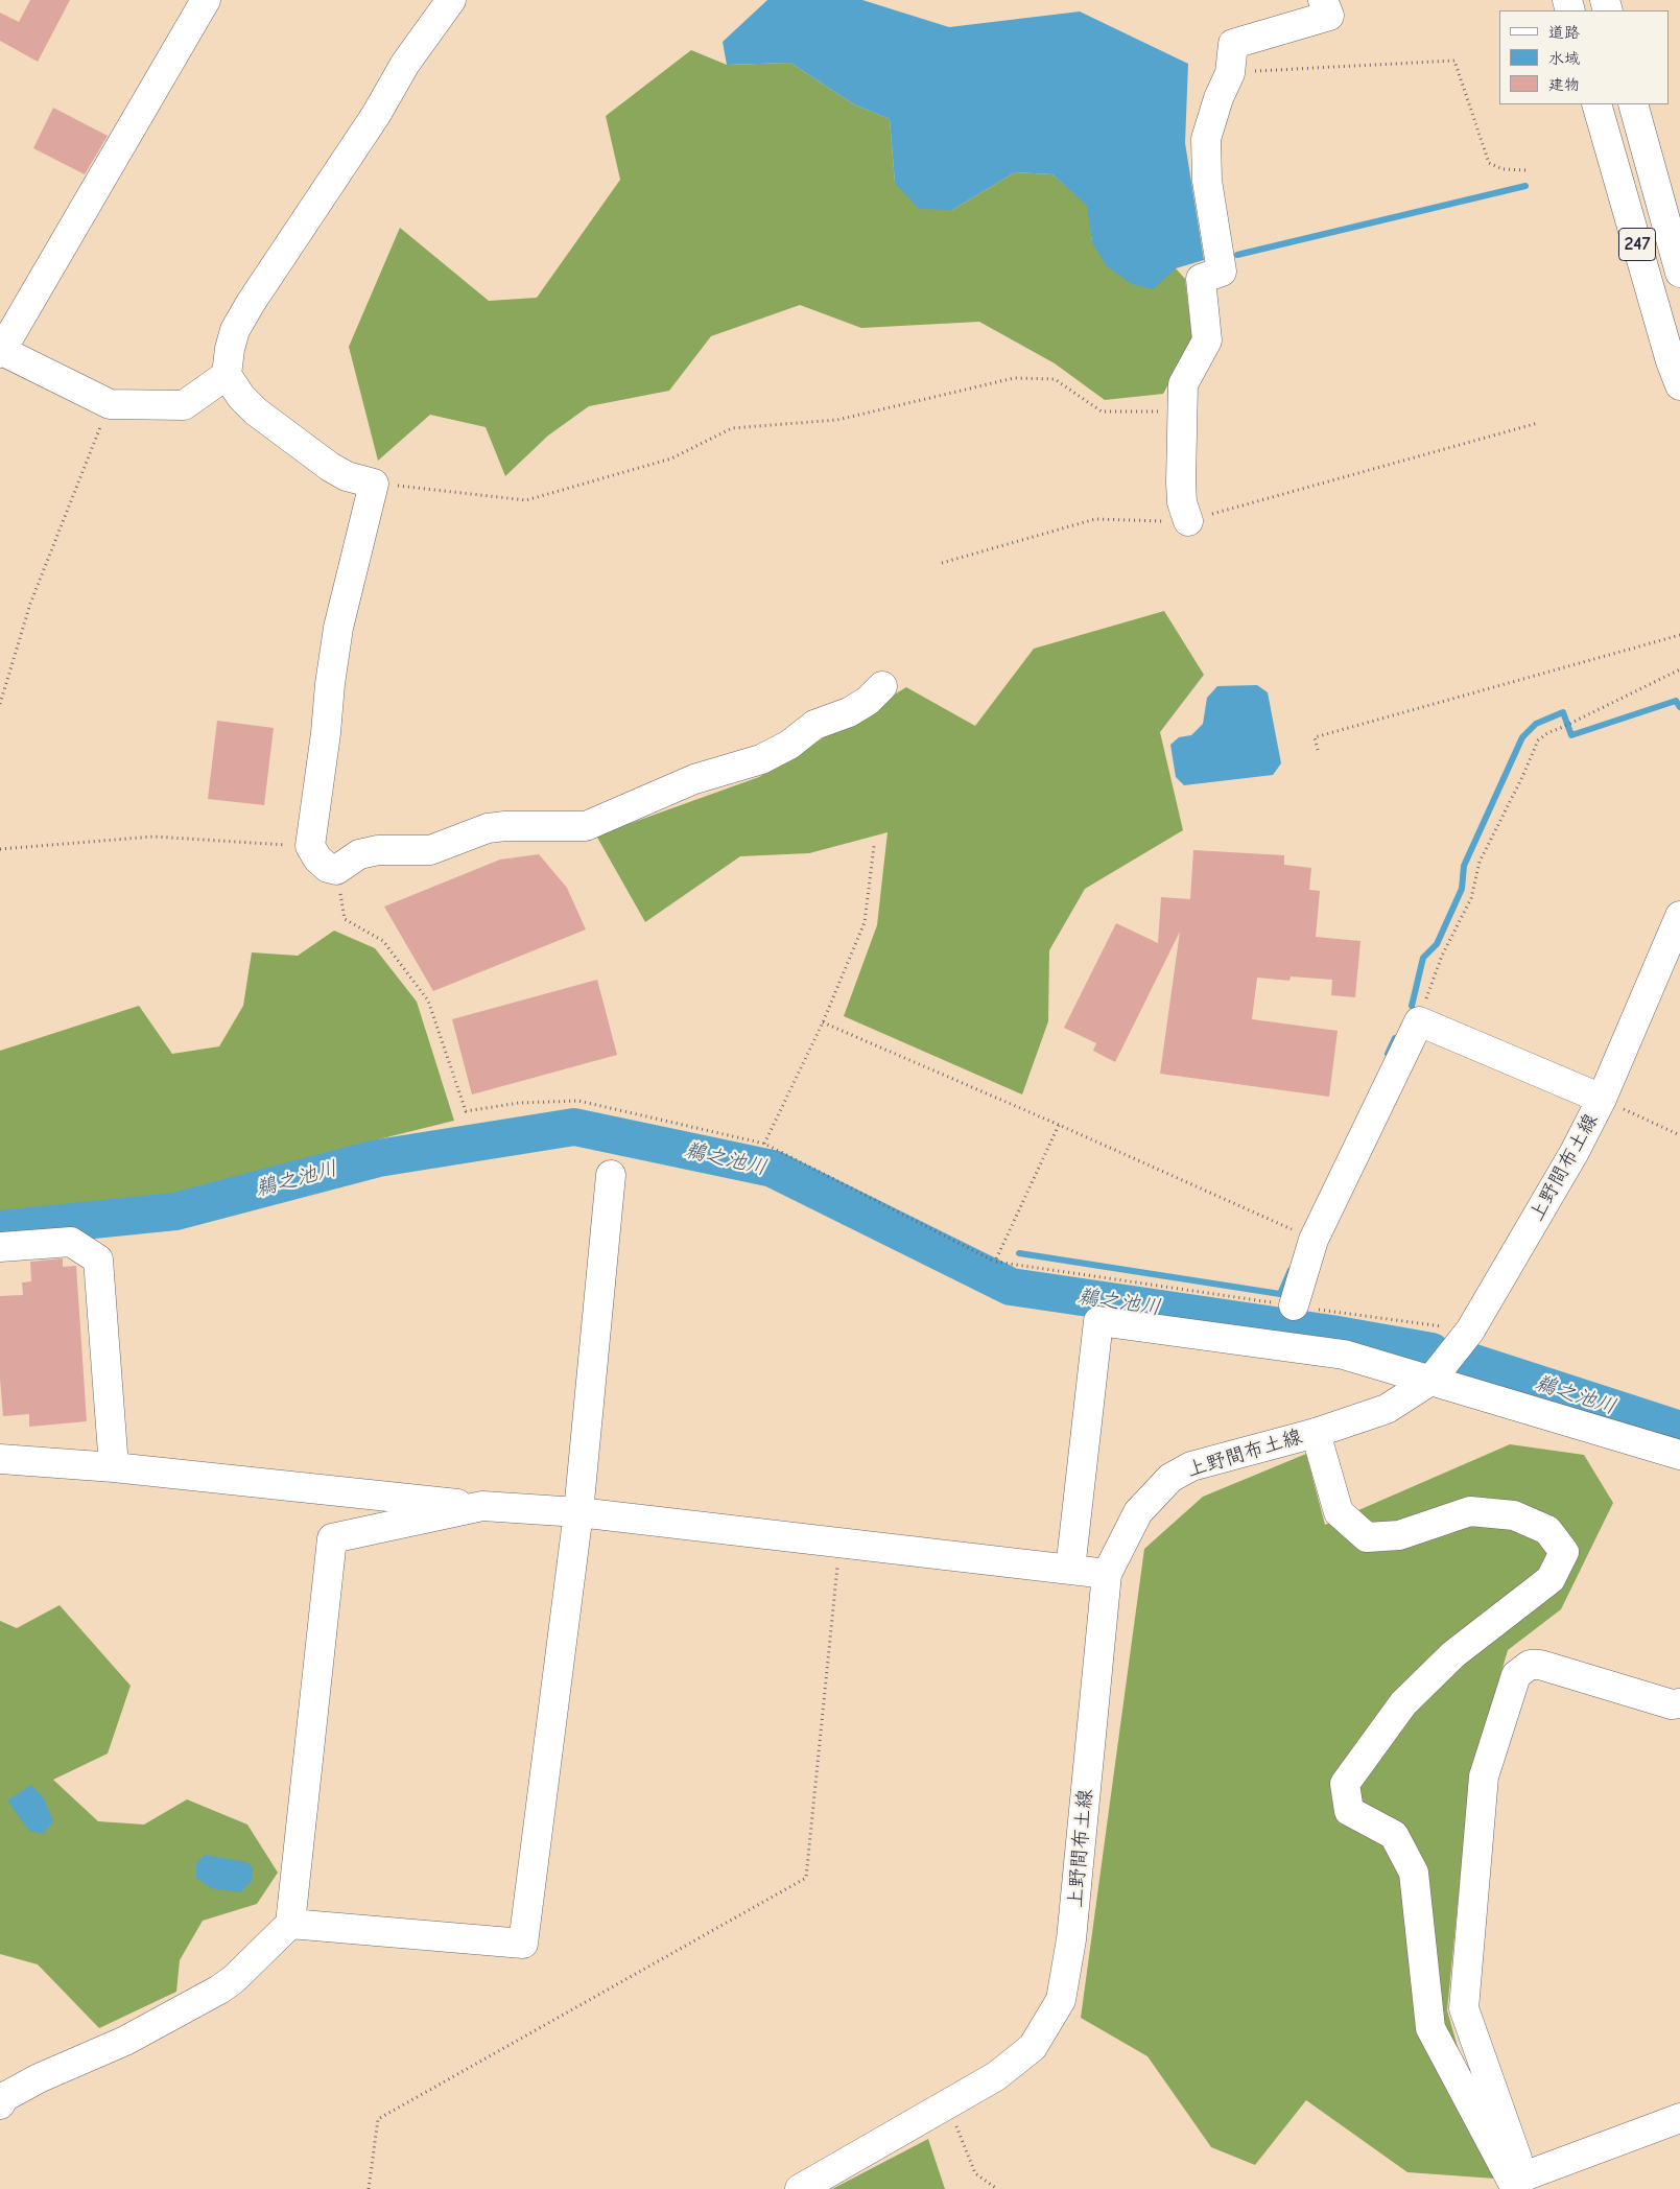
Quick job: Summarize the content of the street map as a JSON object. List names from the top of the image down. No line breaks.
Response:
{"streets":{"main road":["247","上野間布土線"]},"water":["鵜之池川"],"legend":["道路","水域","建物"]}
